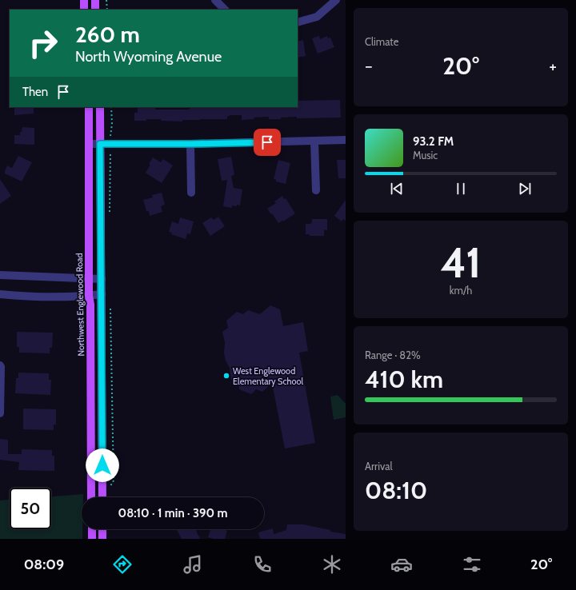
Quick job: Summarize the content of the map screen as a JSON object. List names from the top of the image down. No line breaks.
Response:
{"streets":{"main road":["Northwest Englewood Road"]},"places":["West Englewood Elementary School"],"page":{"tile":["Climate",["41","km/h"],["Range · 82%","410 km"],["Arrival","08:10"]],"turn":["260 m","North Wyoming Avenue"],"heat":["−","20°","+"],"then":"Then","song":["93.2 FM","Music"],"limit":"50","trip":"08:10 · 1 min · 390 m","tabs":["08:09","20°"]}}
